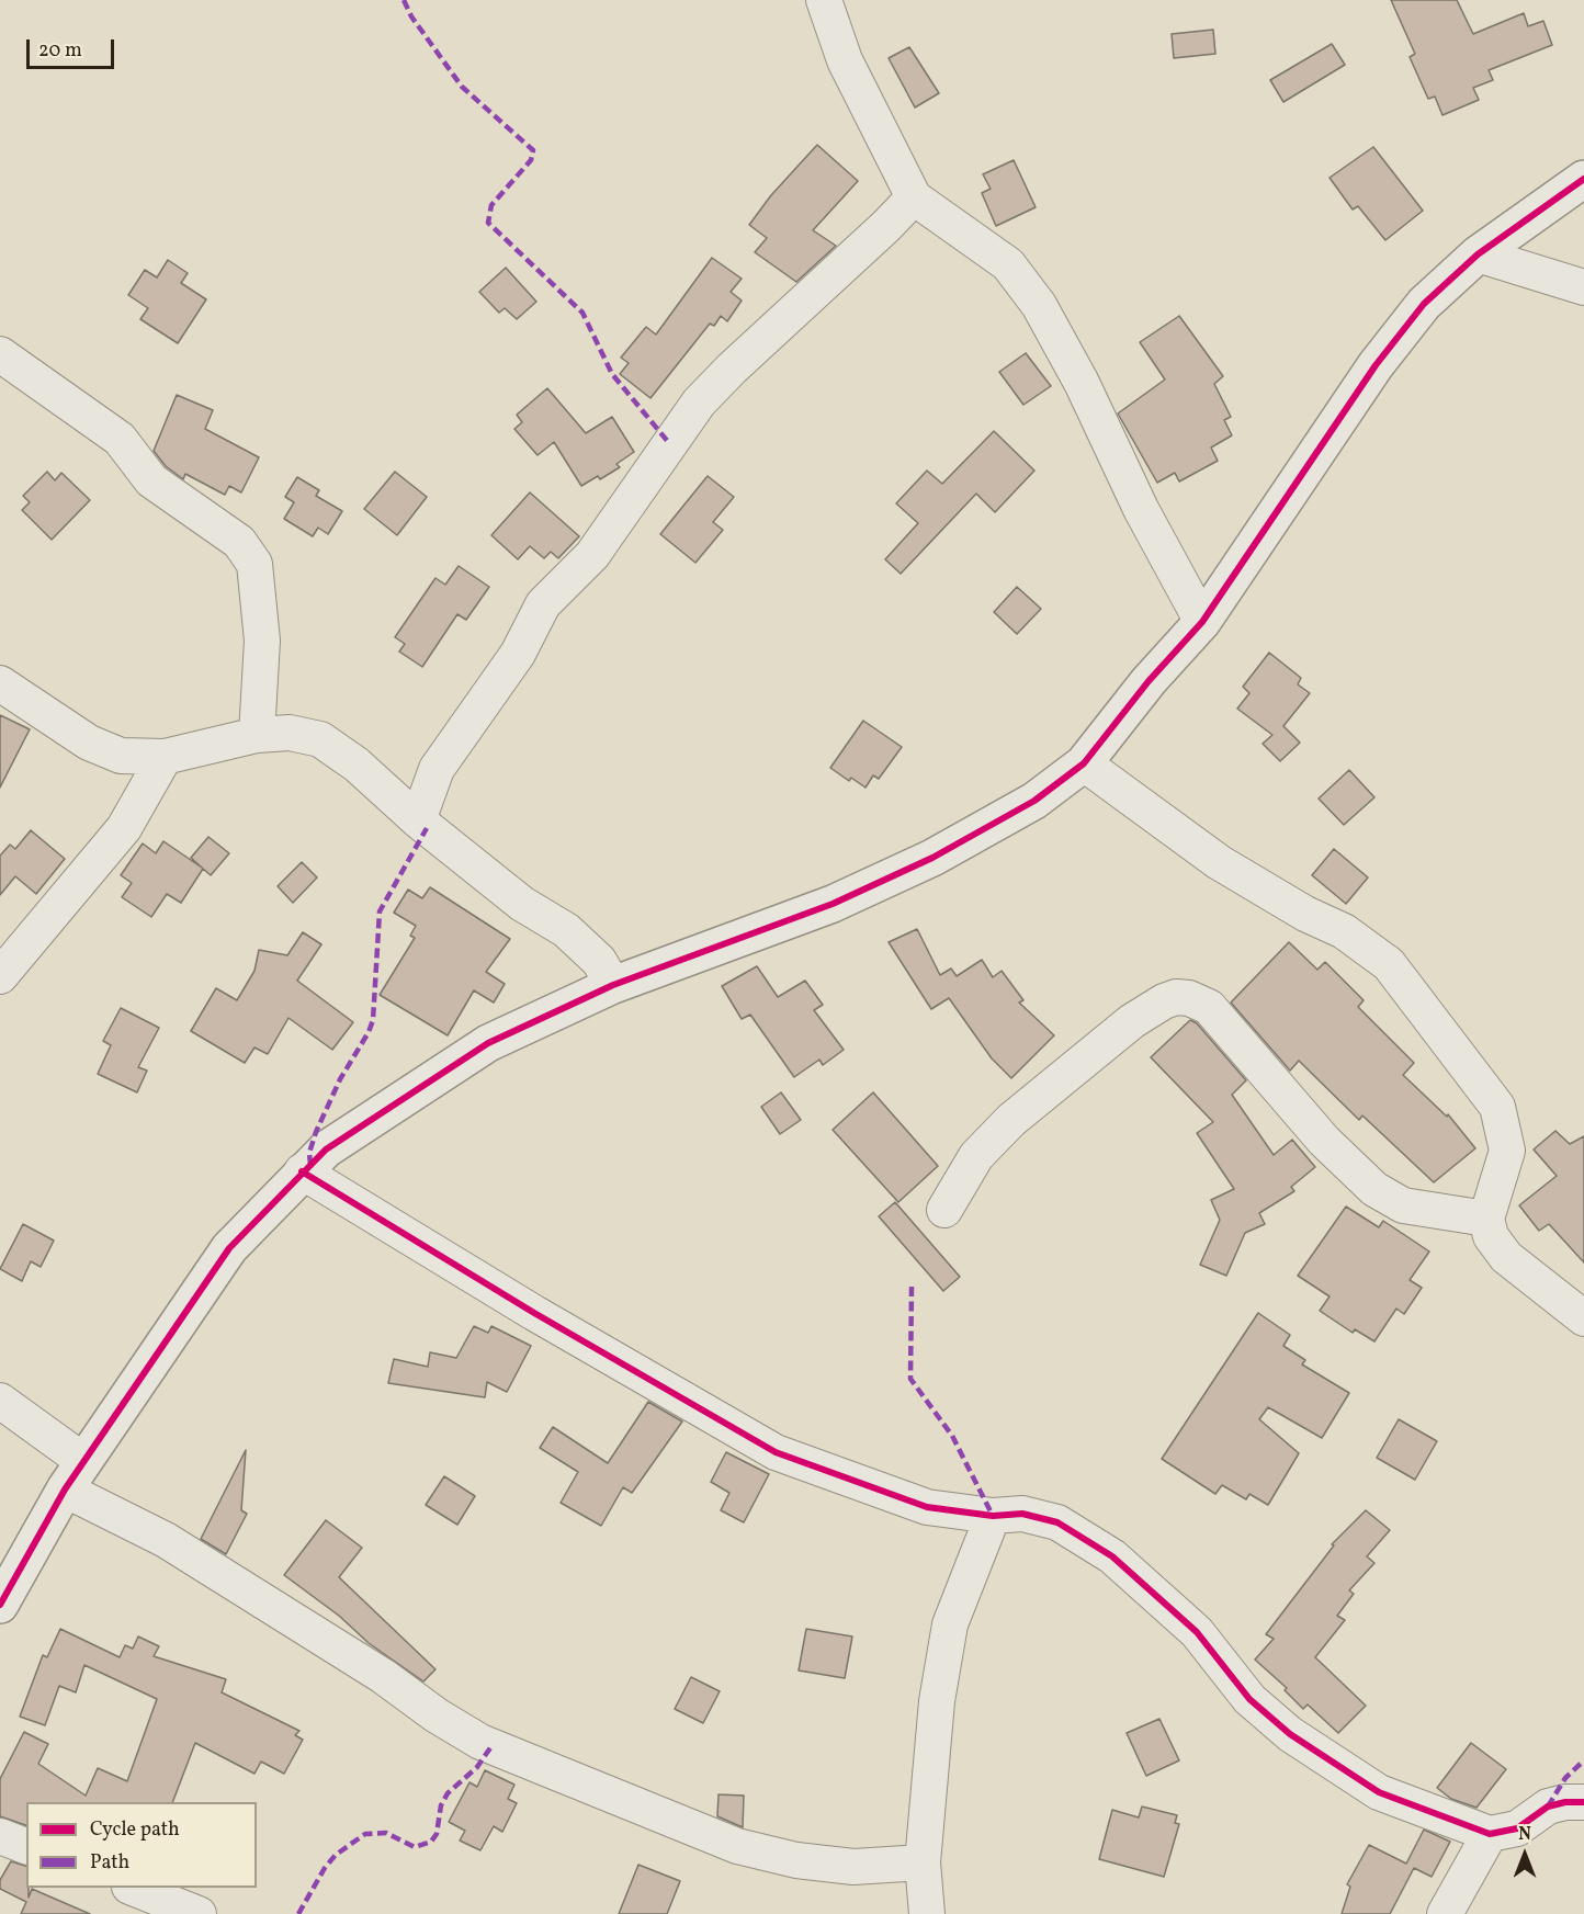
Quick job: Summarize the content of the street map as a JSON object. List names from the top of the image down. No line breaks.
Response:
{"legend":["Cycle path","Path"],"scale_bar":"20 m","north":"top"}
